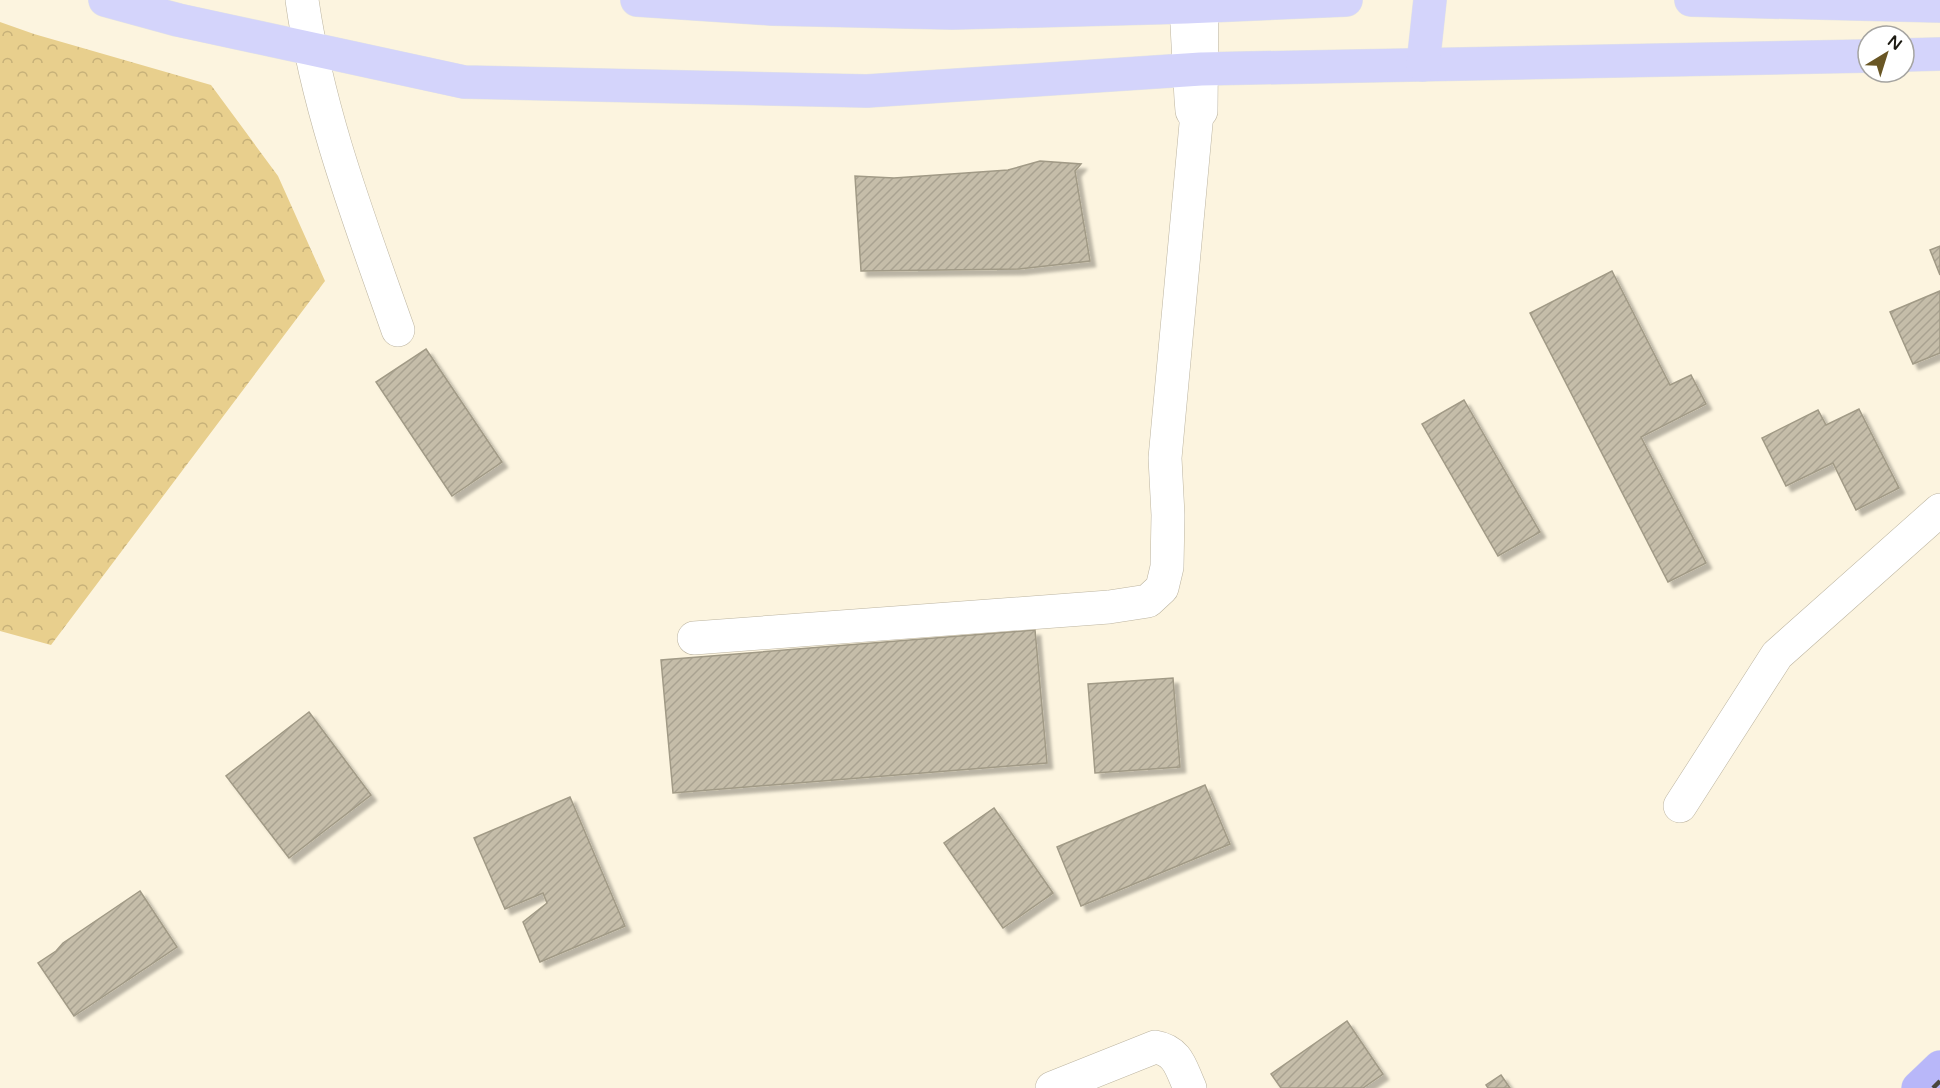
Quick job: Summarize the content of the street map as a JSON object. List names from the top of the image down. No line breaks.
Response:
{"north":"top right"}
